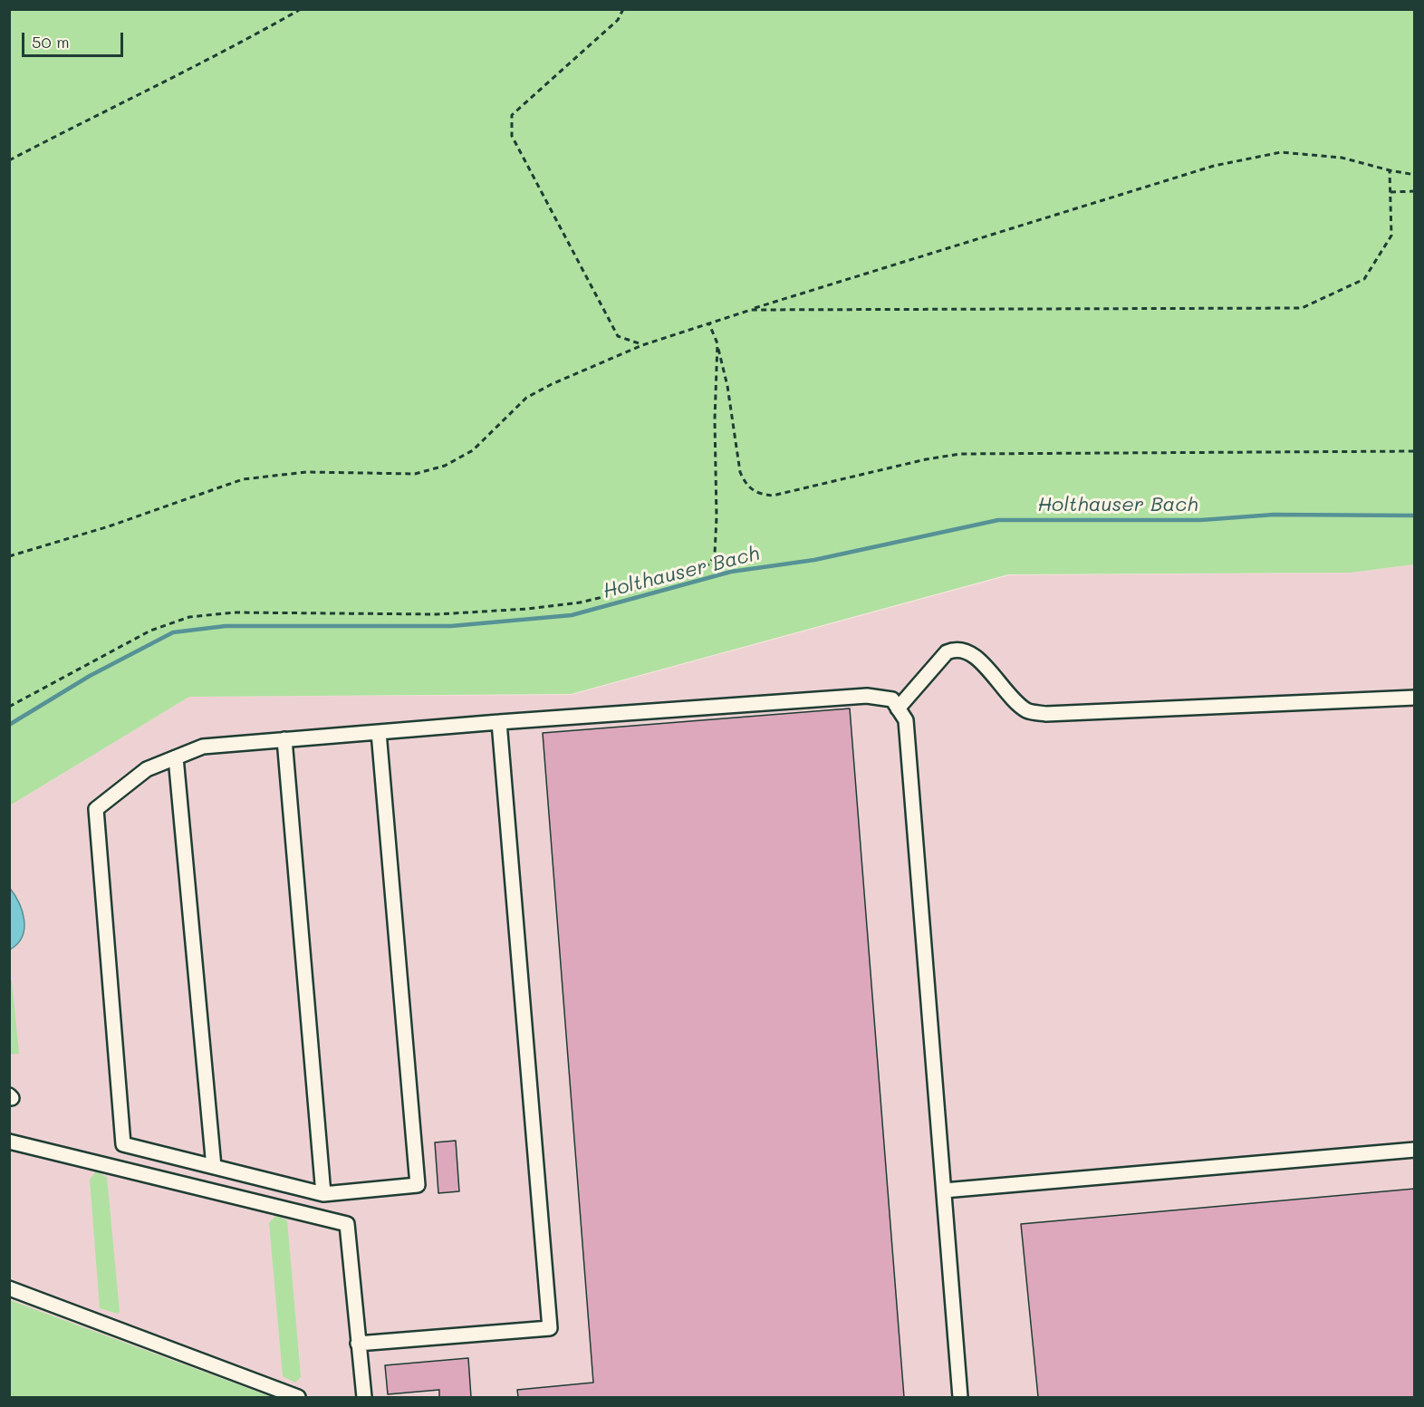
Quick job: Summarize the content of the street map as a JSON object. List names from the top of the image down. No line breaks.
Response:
{"water":["Holthauser Bach"],"scale_bar":"50 m"}
